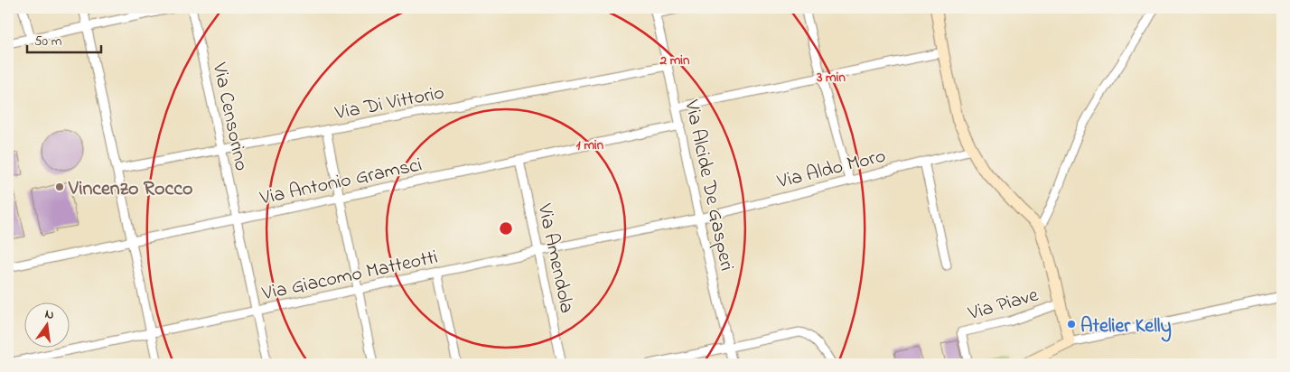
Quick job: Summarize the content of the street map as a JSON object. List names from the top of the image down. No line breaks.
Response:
{"streets":{"street":["Via Di Vittorio","Via Censorino","Via Aldo Moro","Via Antonio Gramsci","Via Alcide De Gasperi","Via Amendola","Via Giacomo Matteotti","Via Piave"]},"crossings":[["Via Di Vittorio","Via Censorino"],["Via Di Vittorio","Via Alcide De Gasperi"],["Via Censorino","Via Antonio Gramsci"],["Via Censorino","Via Giacomo Matteotti"],["Via Aldo Moro","Via Alcide De Gasperi"],["Via Aldo Moro","Via Giacomo Matteotti"],["Via Antonio Gramsci","Via Alcide De Gasperi"],["Via Antonio Gramsci","Via Amendola"],["Via Alcide De Gasperi","Via Giacomo Matteotti"],["Via Amendola","Via Giacomo Matteotti"]],"places":["Vincenzo Rocco","Atelier Kelly"],"scale_bar":"50 m","north":"top","rings":["2 min","3 min","1 min"]}
